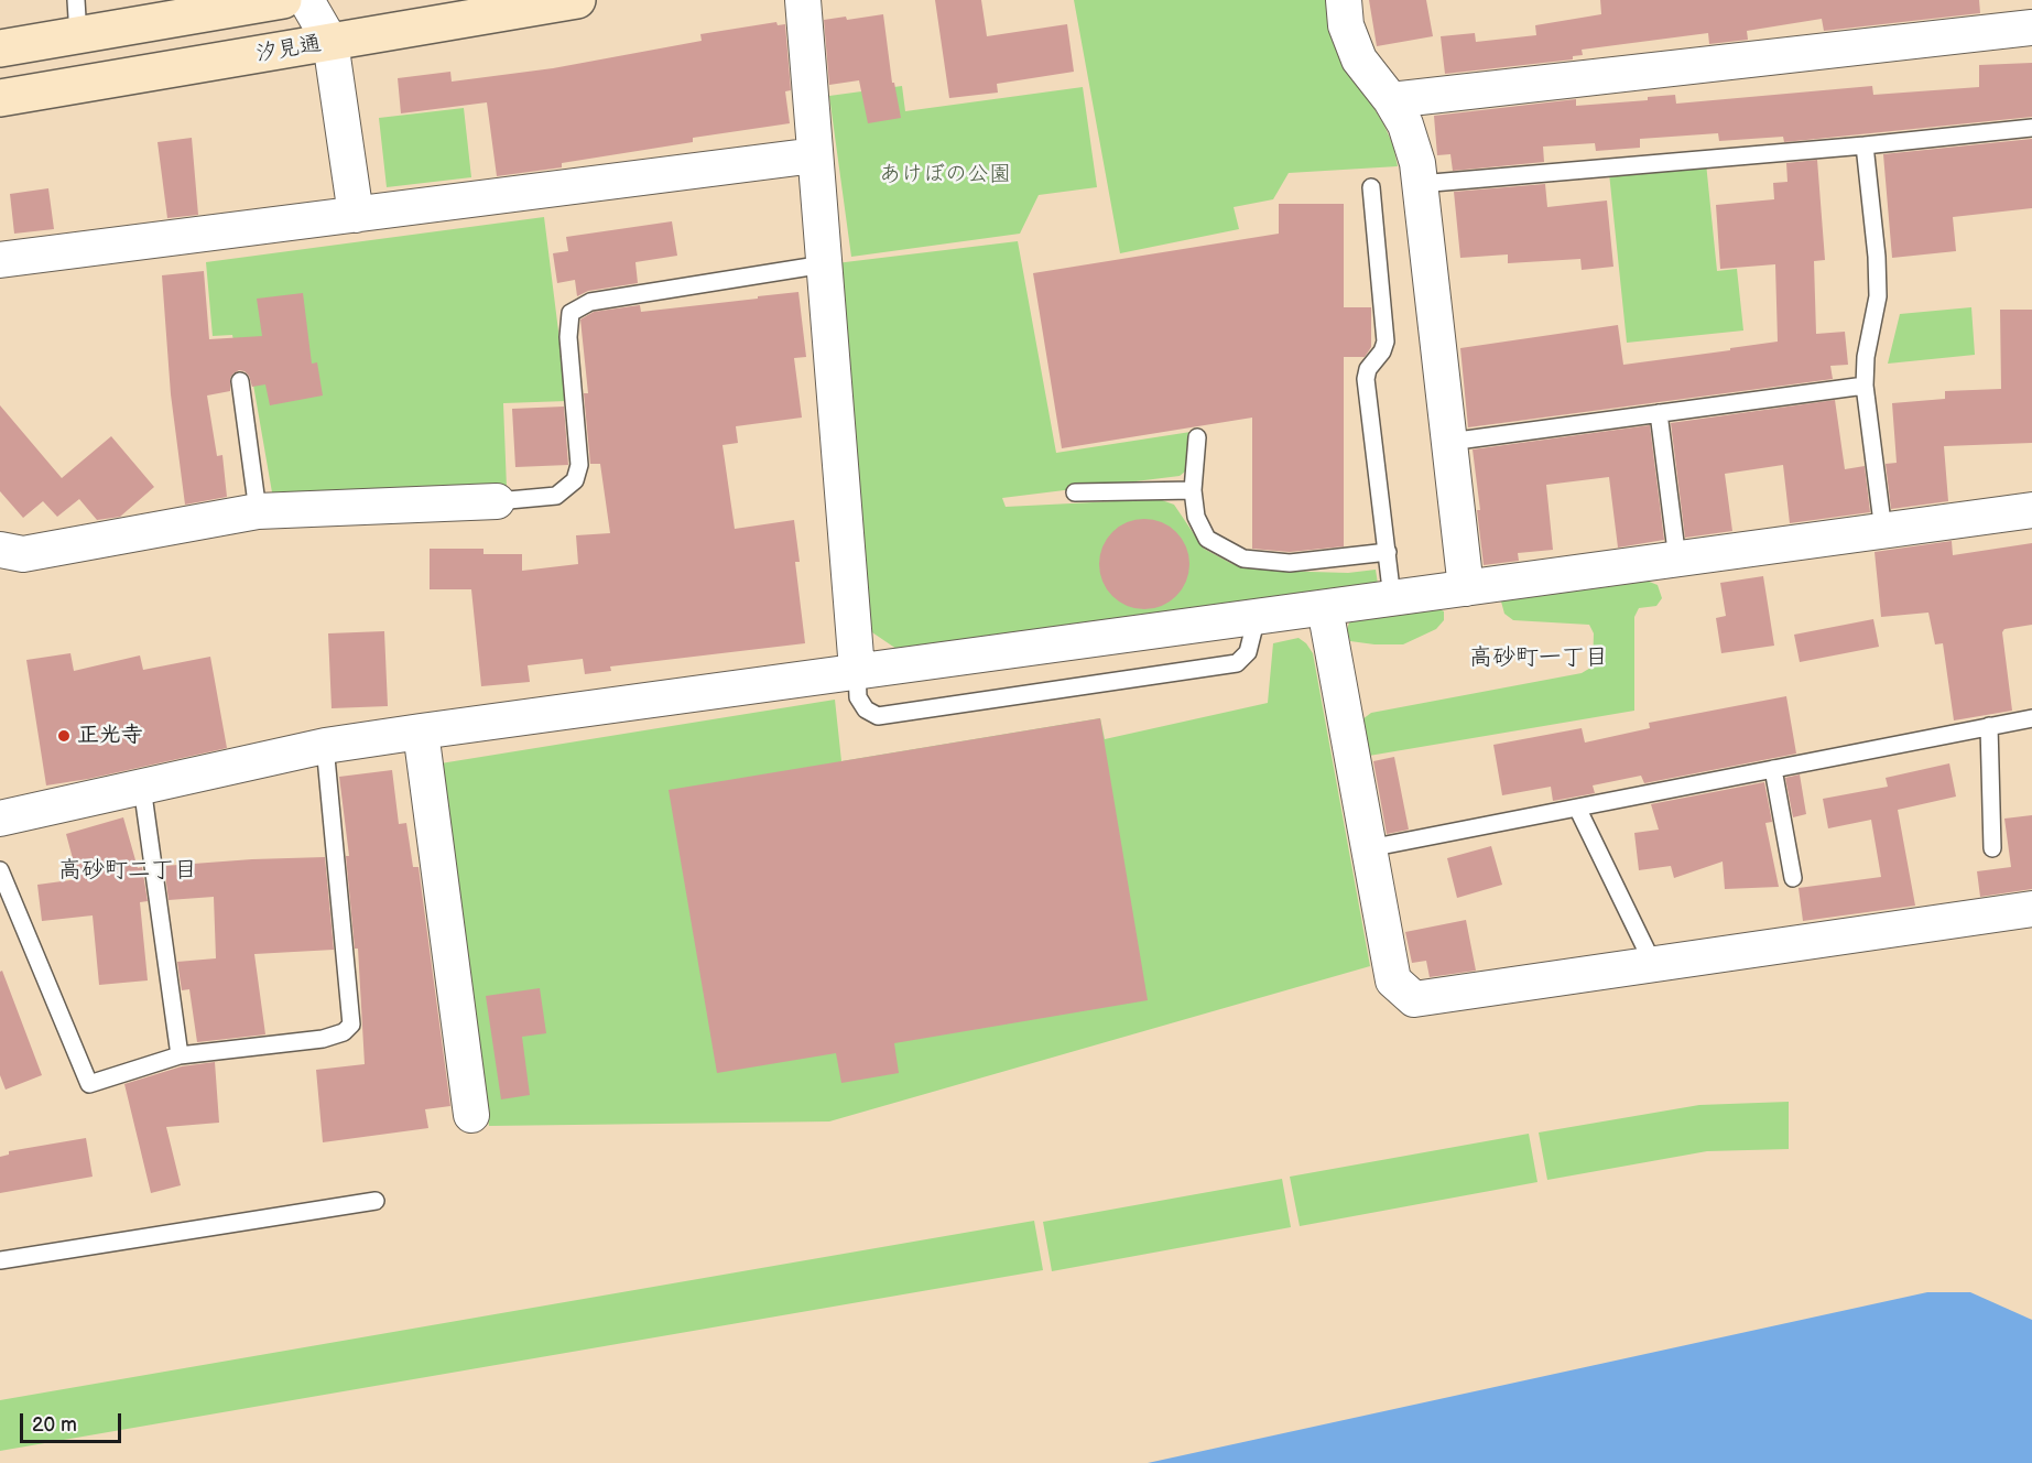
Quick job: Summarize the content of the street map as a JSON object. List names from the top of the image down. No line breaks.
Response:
{"streets":{"street":["汐見通"]},"districts":["高砂町一丁目","高砂町二丁目"],"parks":["あけぼの公園"],"places":["正光寺"],"scale_bar":"20 m"}
